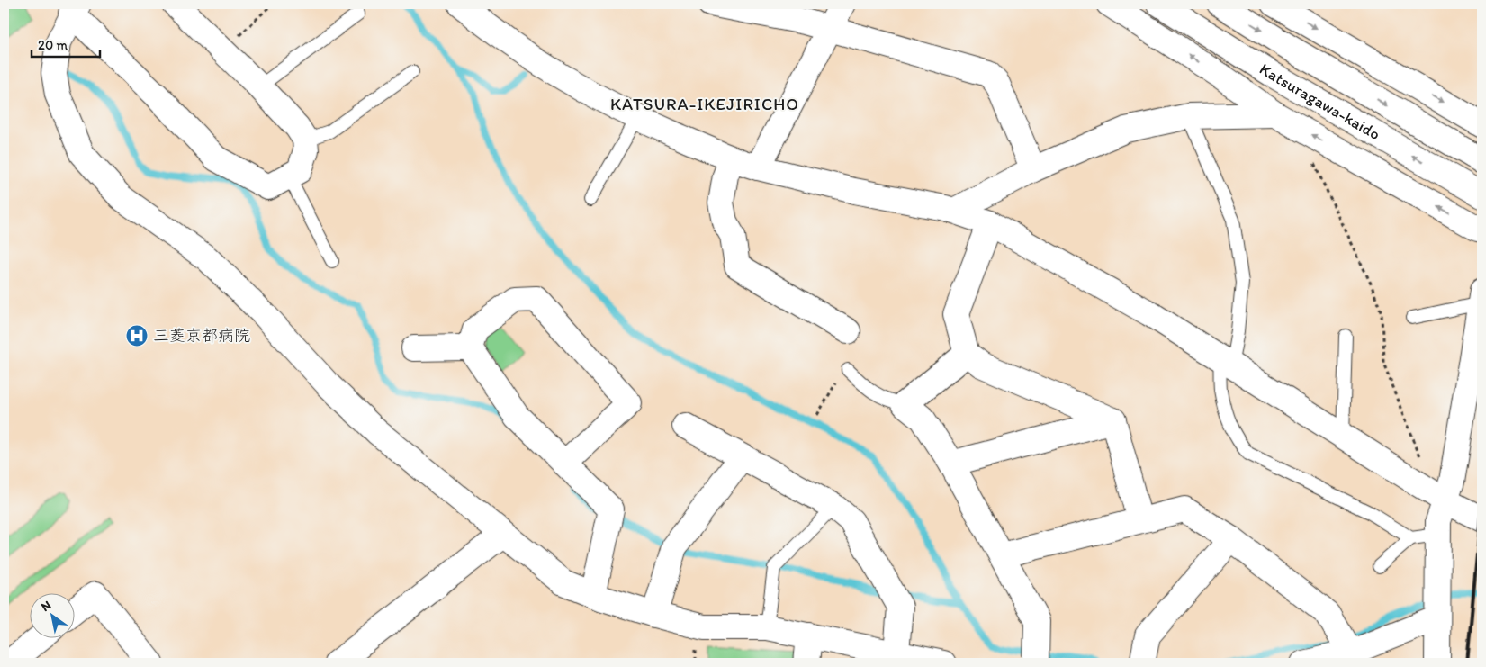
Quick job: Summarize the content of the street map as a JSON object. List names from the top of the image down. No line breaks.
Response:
{"streets":{"street":["Katsuragawa-kaido"]},"districts":["KATSURA-IKEJIRICHO"],"places":{"hospital":["三菱京都病院"]},"scale_bar":"20 m","north":"top left"}
